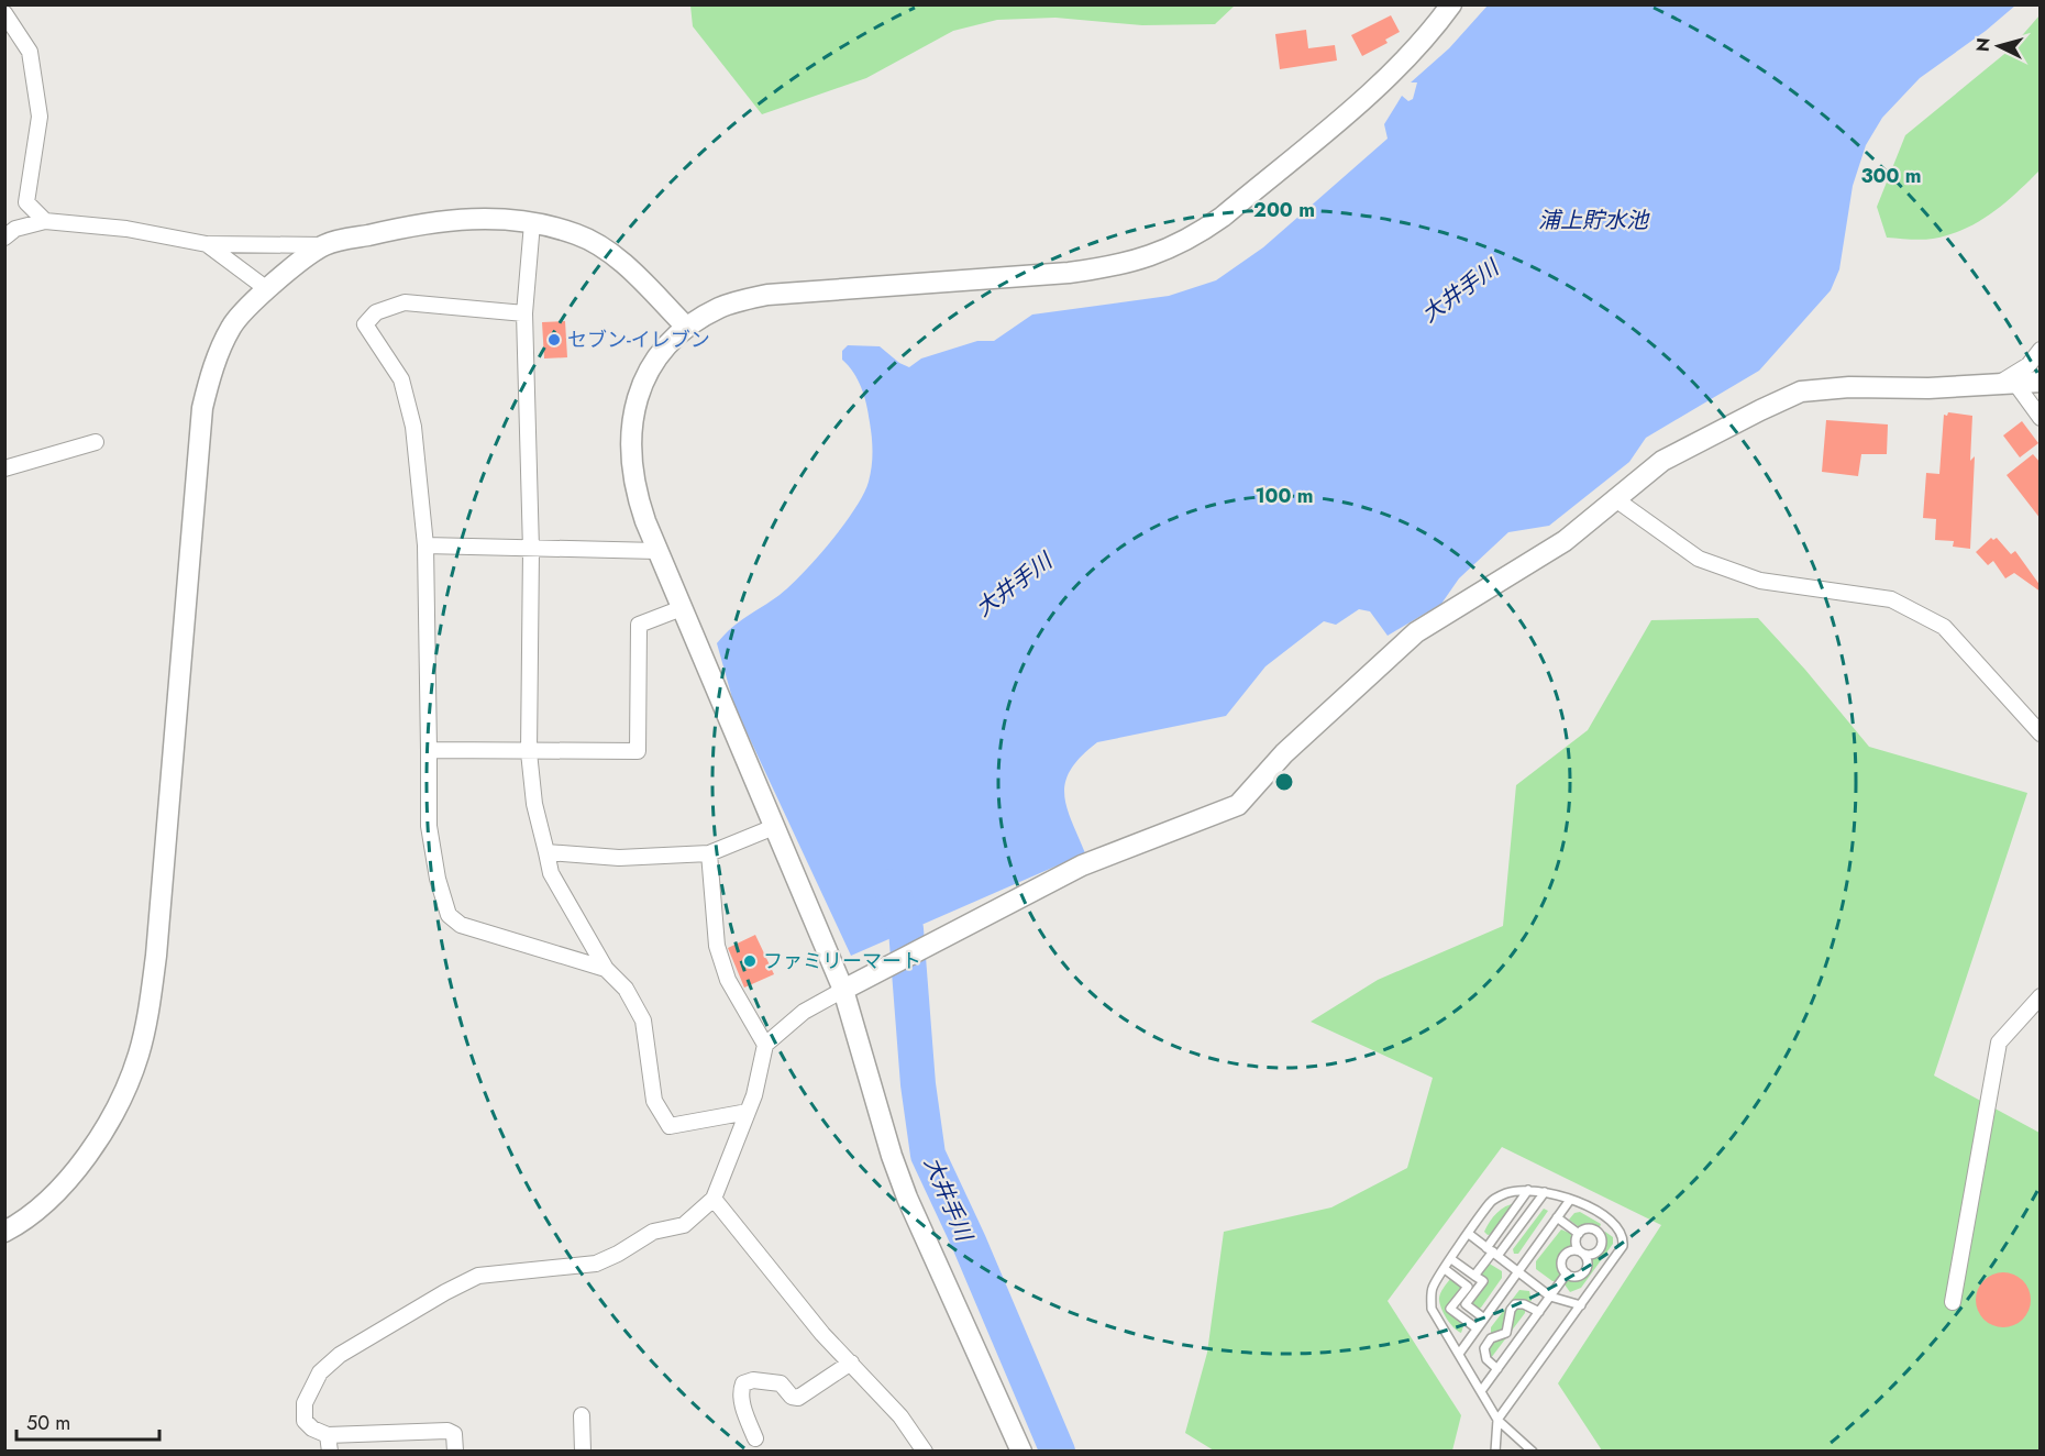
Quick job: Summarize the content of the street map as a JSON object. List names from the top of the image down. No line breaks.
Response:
{"water":["浦上貯水池","大井手川"],"places":["セブン-イレブン","ファミリーマート"],"scale_bar":"50 m","north":"left","rings":["300 m","200 m","100 m"]}
